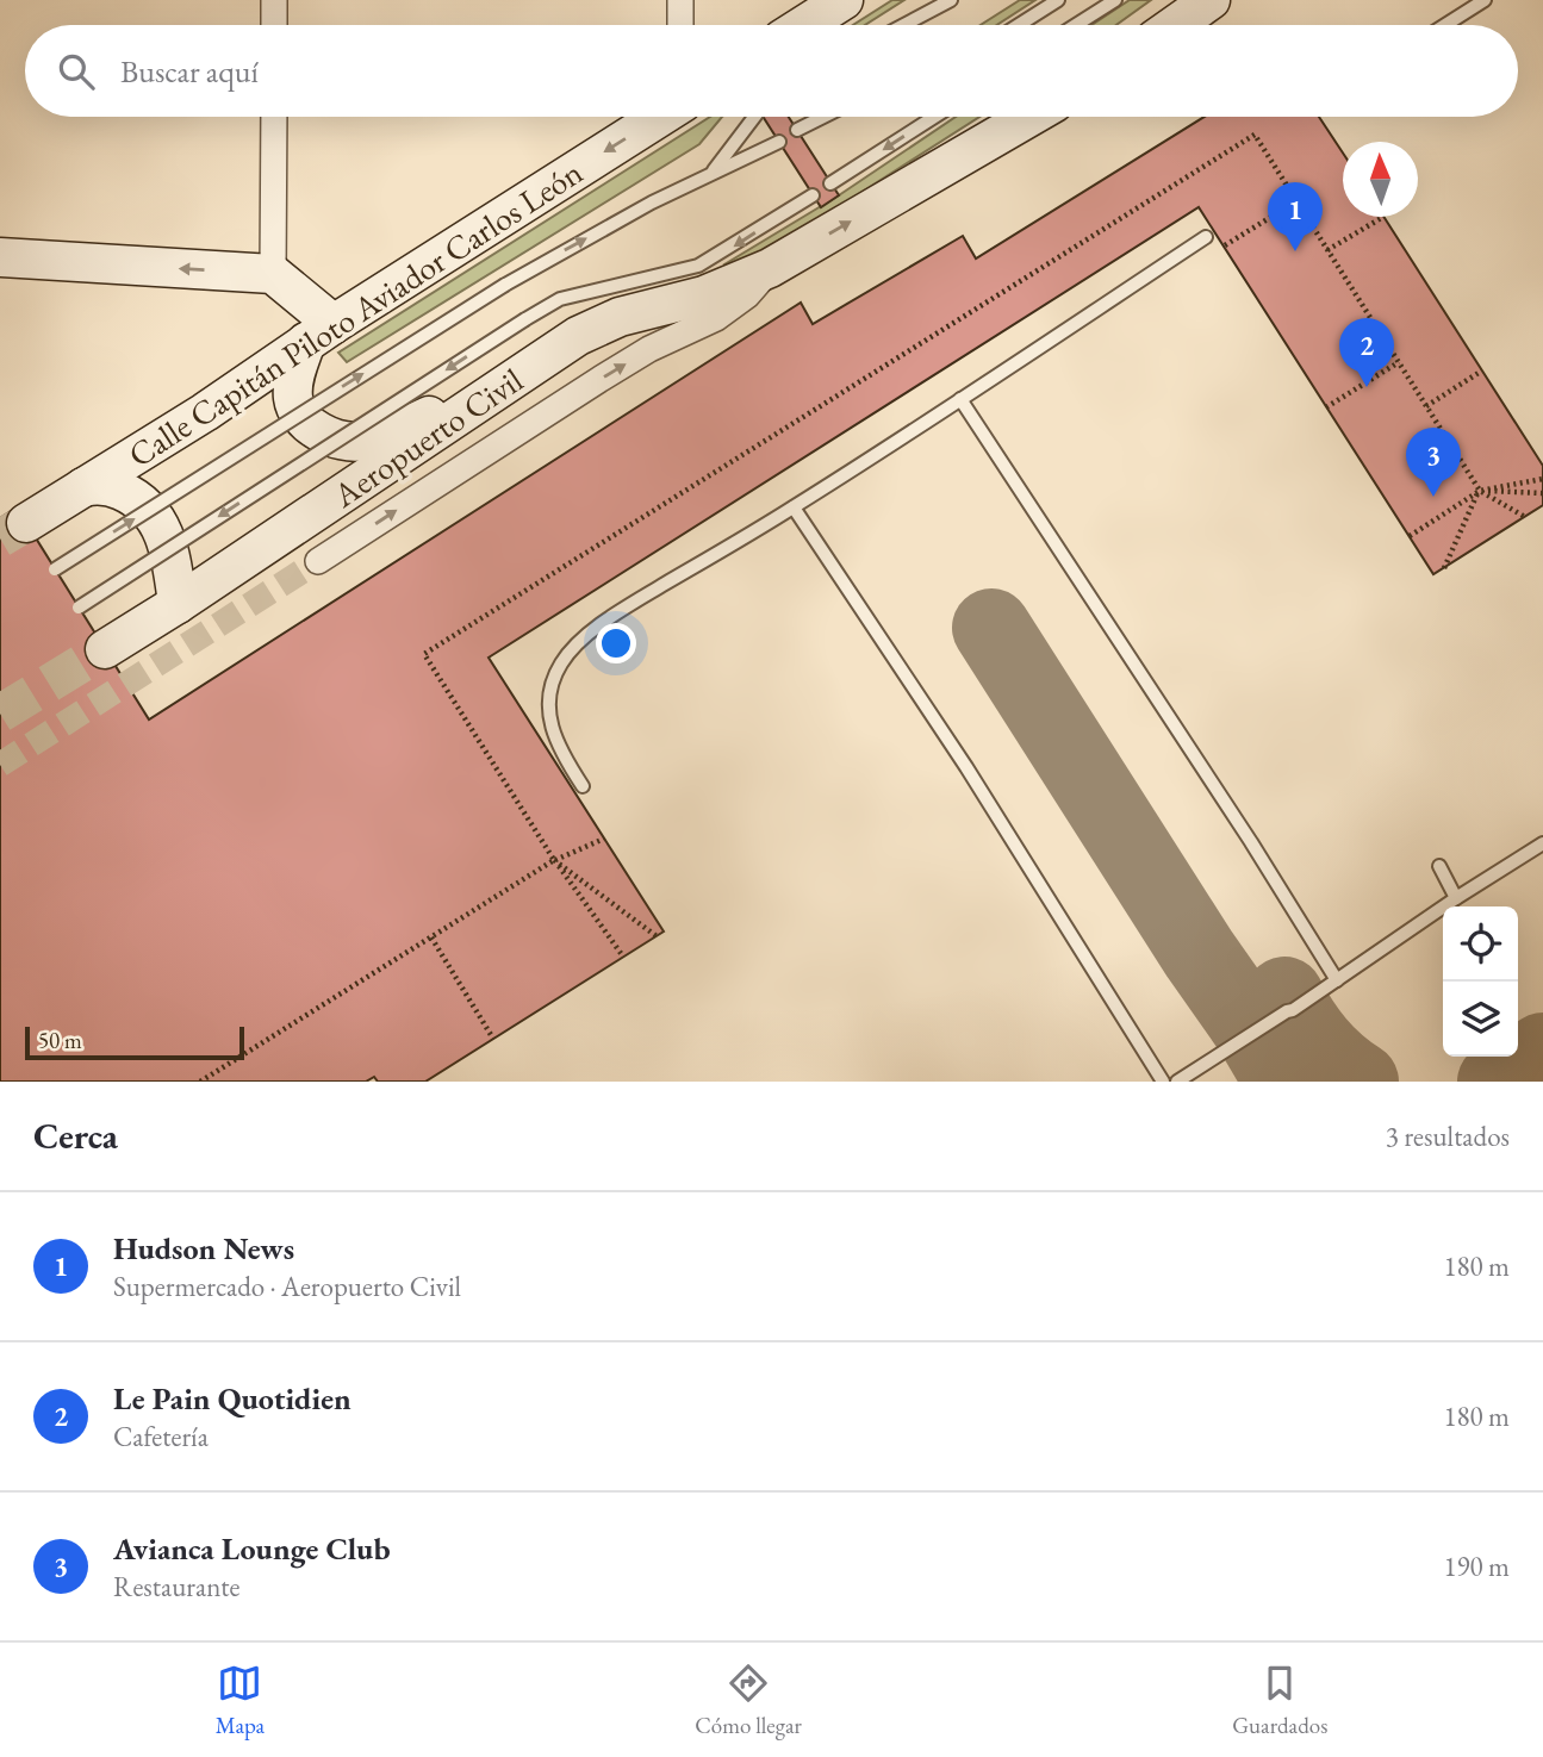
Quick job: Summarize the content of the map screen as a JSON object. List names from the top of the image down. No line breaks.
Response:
{"streets":{"street":["Calle Capitán Piloto Aviador Carlos León","Aeropuerto Civil"]},"one_way":["Calle Capitán Piloto Aviador Carlos León"],"scale_bar":"50 m","north":"top","page":{"search":"Buscar aquí","pins":["1","2","3"],"scale":"50 m","heading":["Cerca","3 resultados"],"list":[{"mark":"1","name":"Hudson News","note":"Supermercado · Aeropuerto Civil","value":"180 m"},{"mark":"2","name":"Le Pain Quotidien","note":"Cafetería","value":"180 m"},{"mark":"3","name":"Avianca Lounge Club","note":"Restaurante","value":"190 m"}],"nav":["Mapa","Cómo llegar","Guardados"]}}
